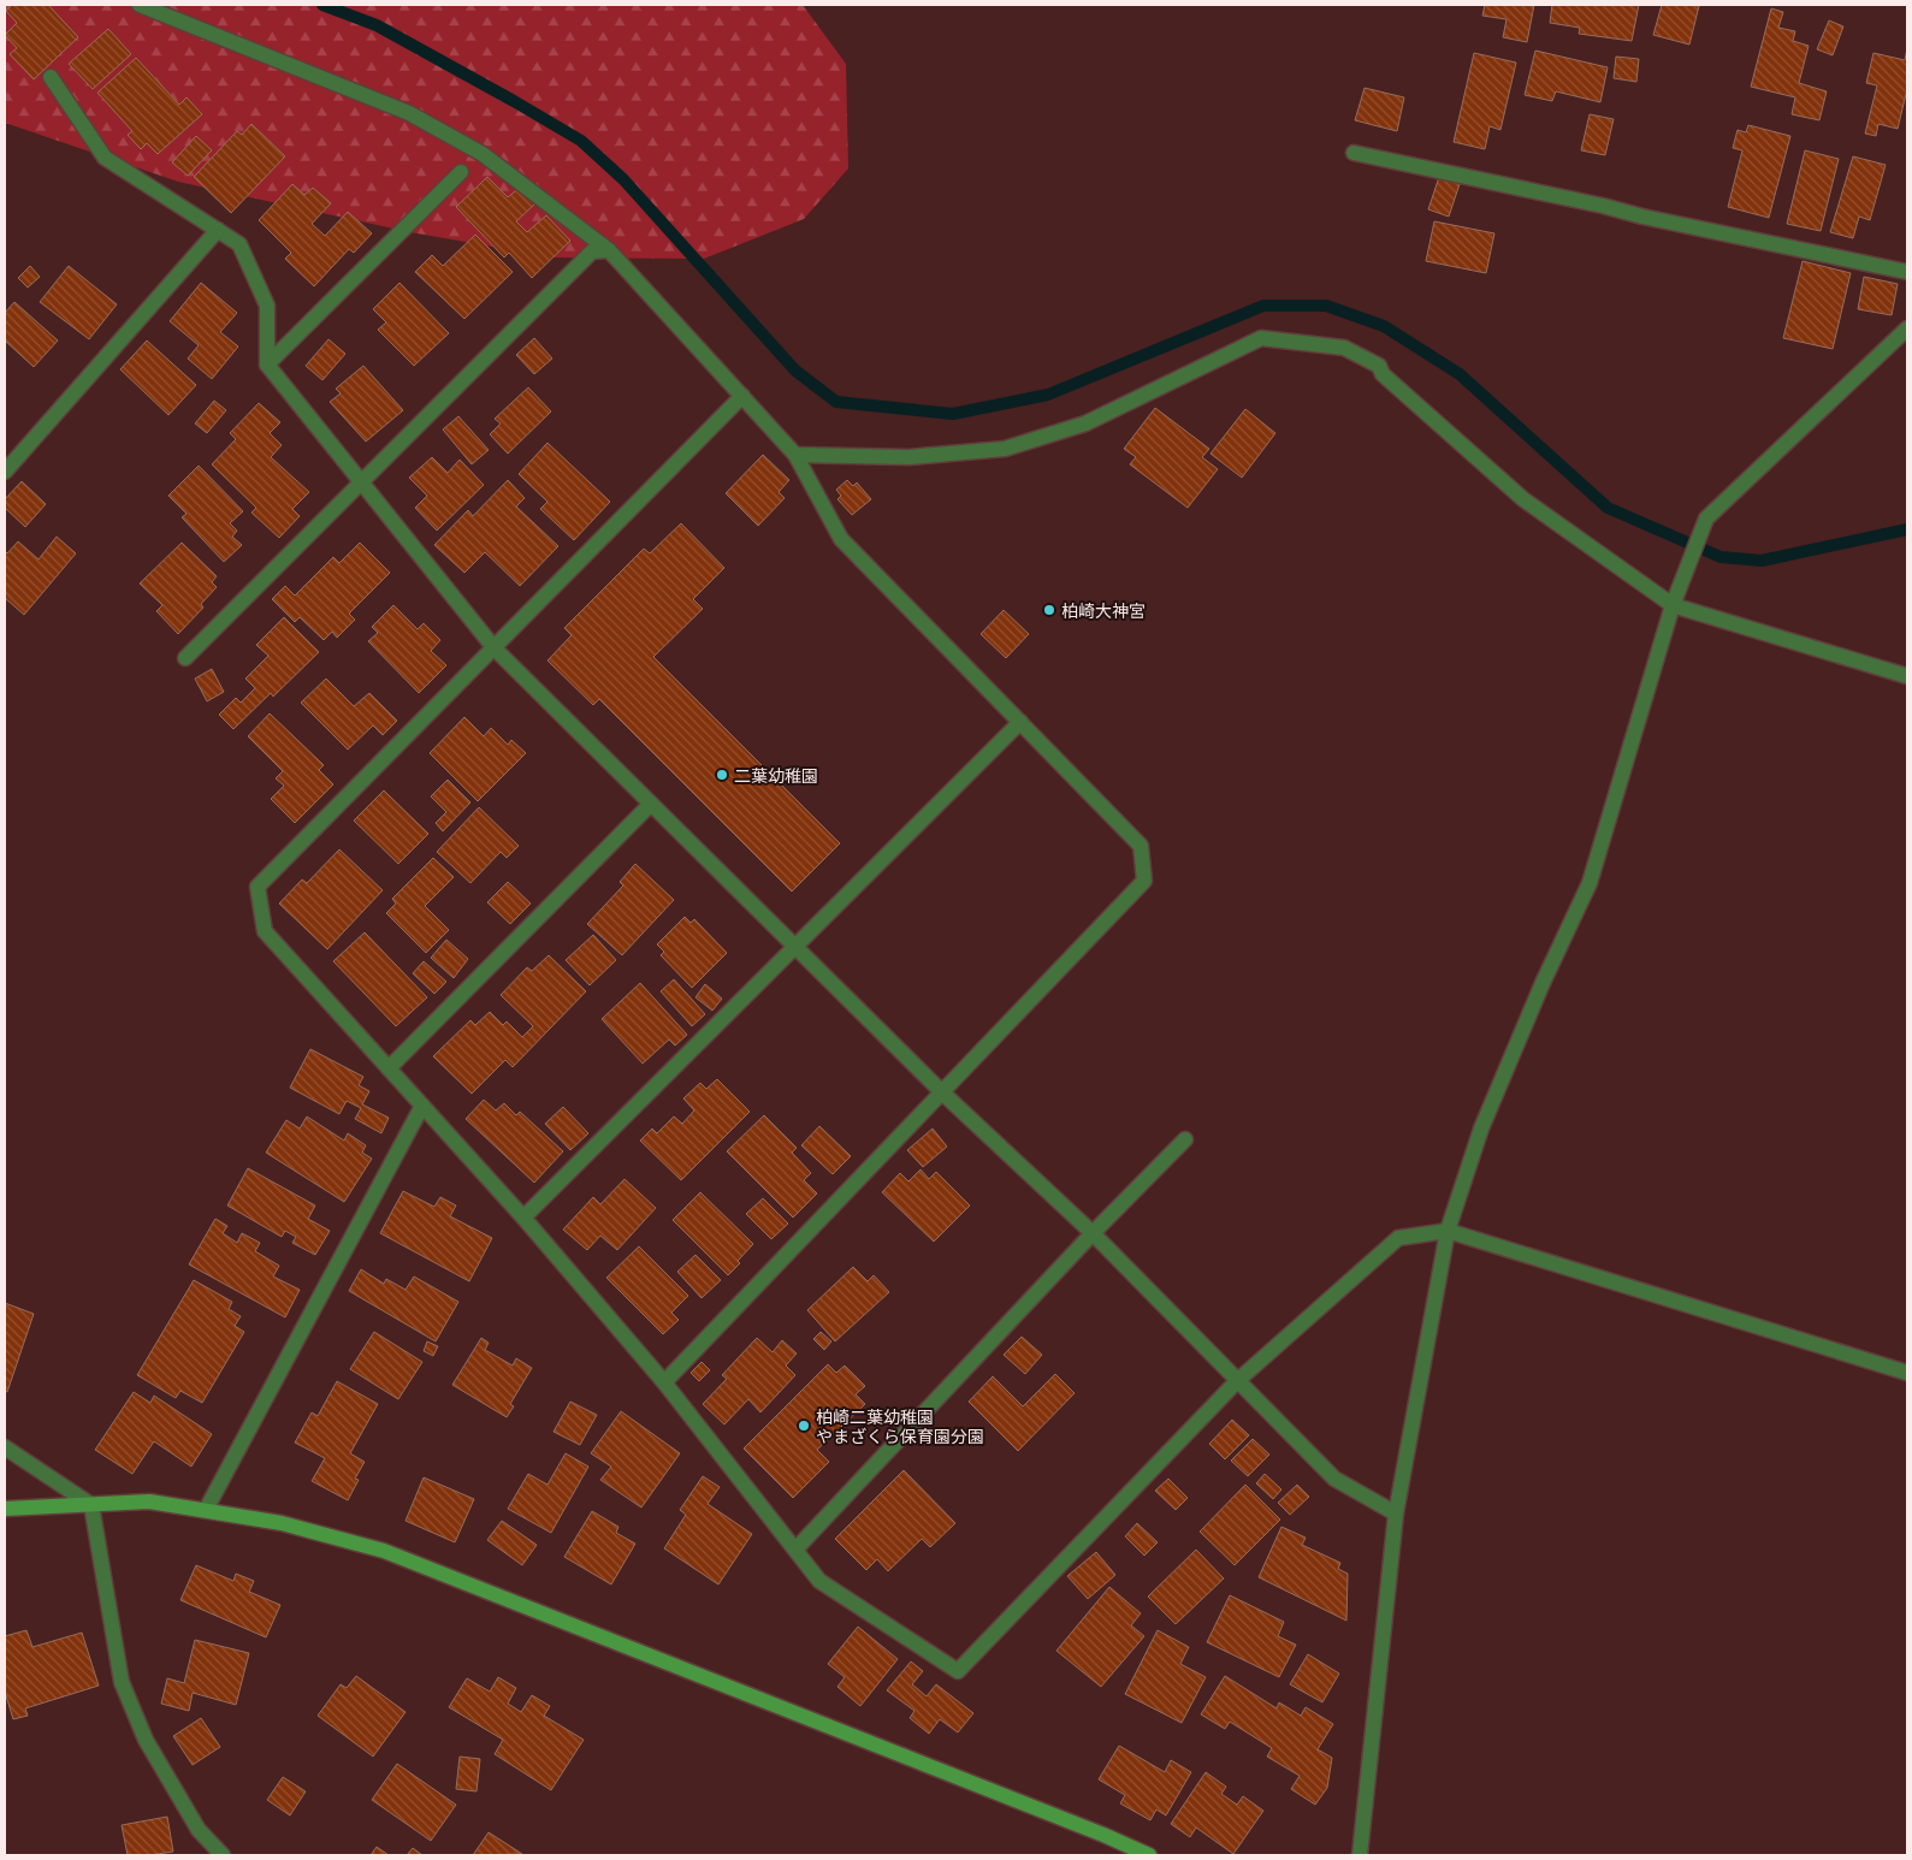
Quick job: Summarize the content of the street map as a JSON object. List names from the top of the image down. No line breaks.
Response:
{"places":["柏崎大神宮","二葉幼稚園","柏崎二葉幼稚園 やまざくら保育園分園"]}
